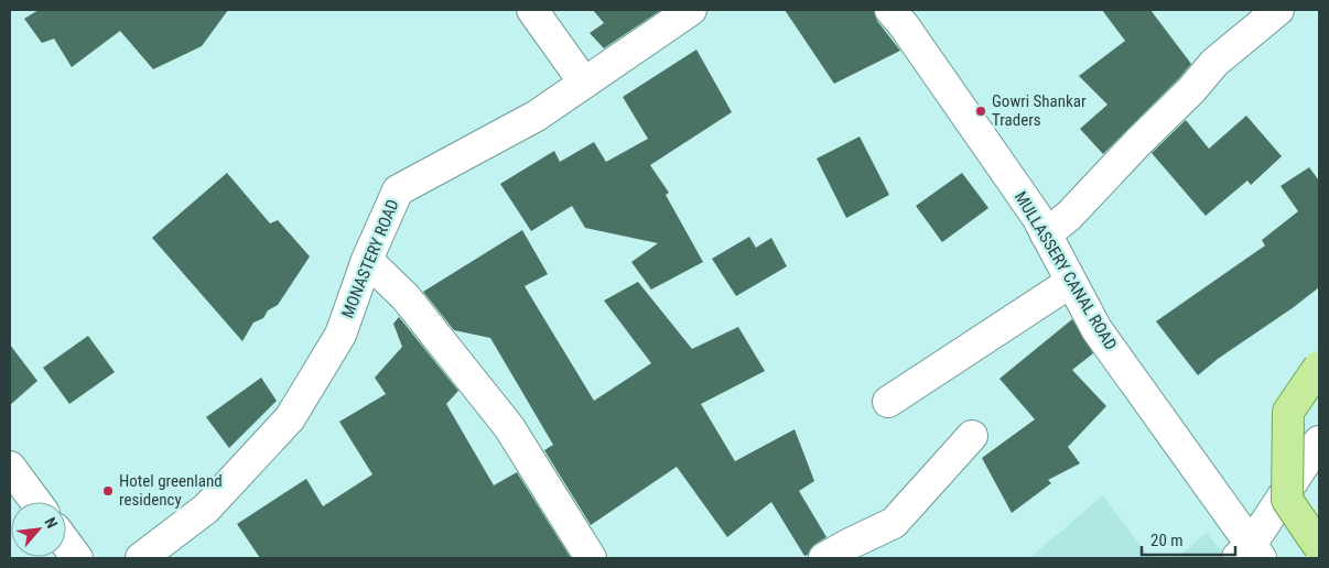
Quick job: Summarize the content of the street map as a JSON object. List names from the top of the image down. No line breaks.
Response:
{"streets":{"street":["MONASTERY ROAD","MULLASSERY CANAL ROAD"]},"places":["Gowri Shankar Traders","Hotel greenland residency"],"scale_bar":"20 m","north":"top right"}
